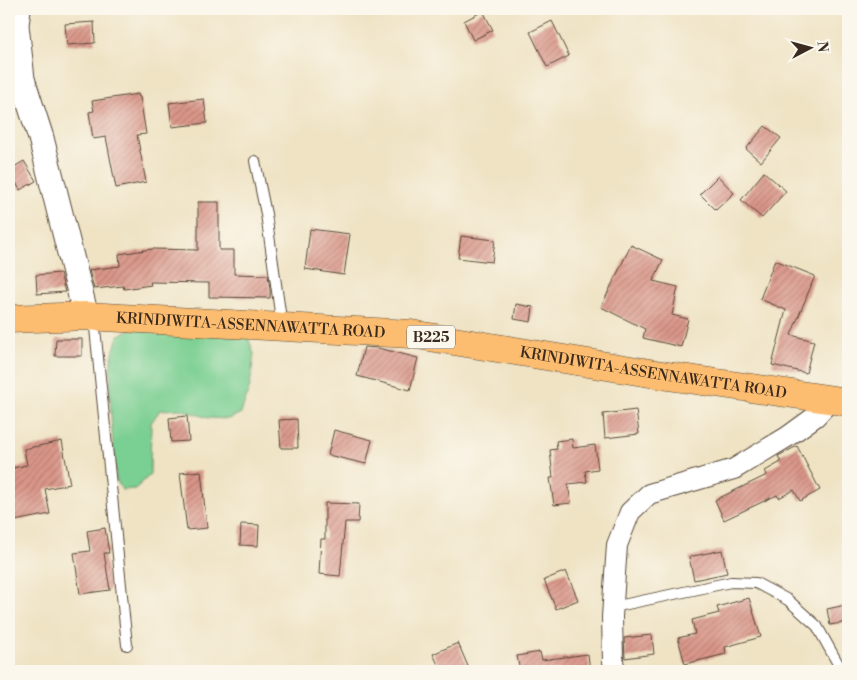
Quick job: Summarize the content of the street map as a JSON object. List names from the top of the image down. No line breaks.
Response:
{"streets":{"main road":["KRINDIWITA-ASSENNAWATTA ROAD","B225"]},"north":"right"}
